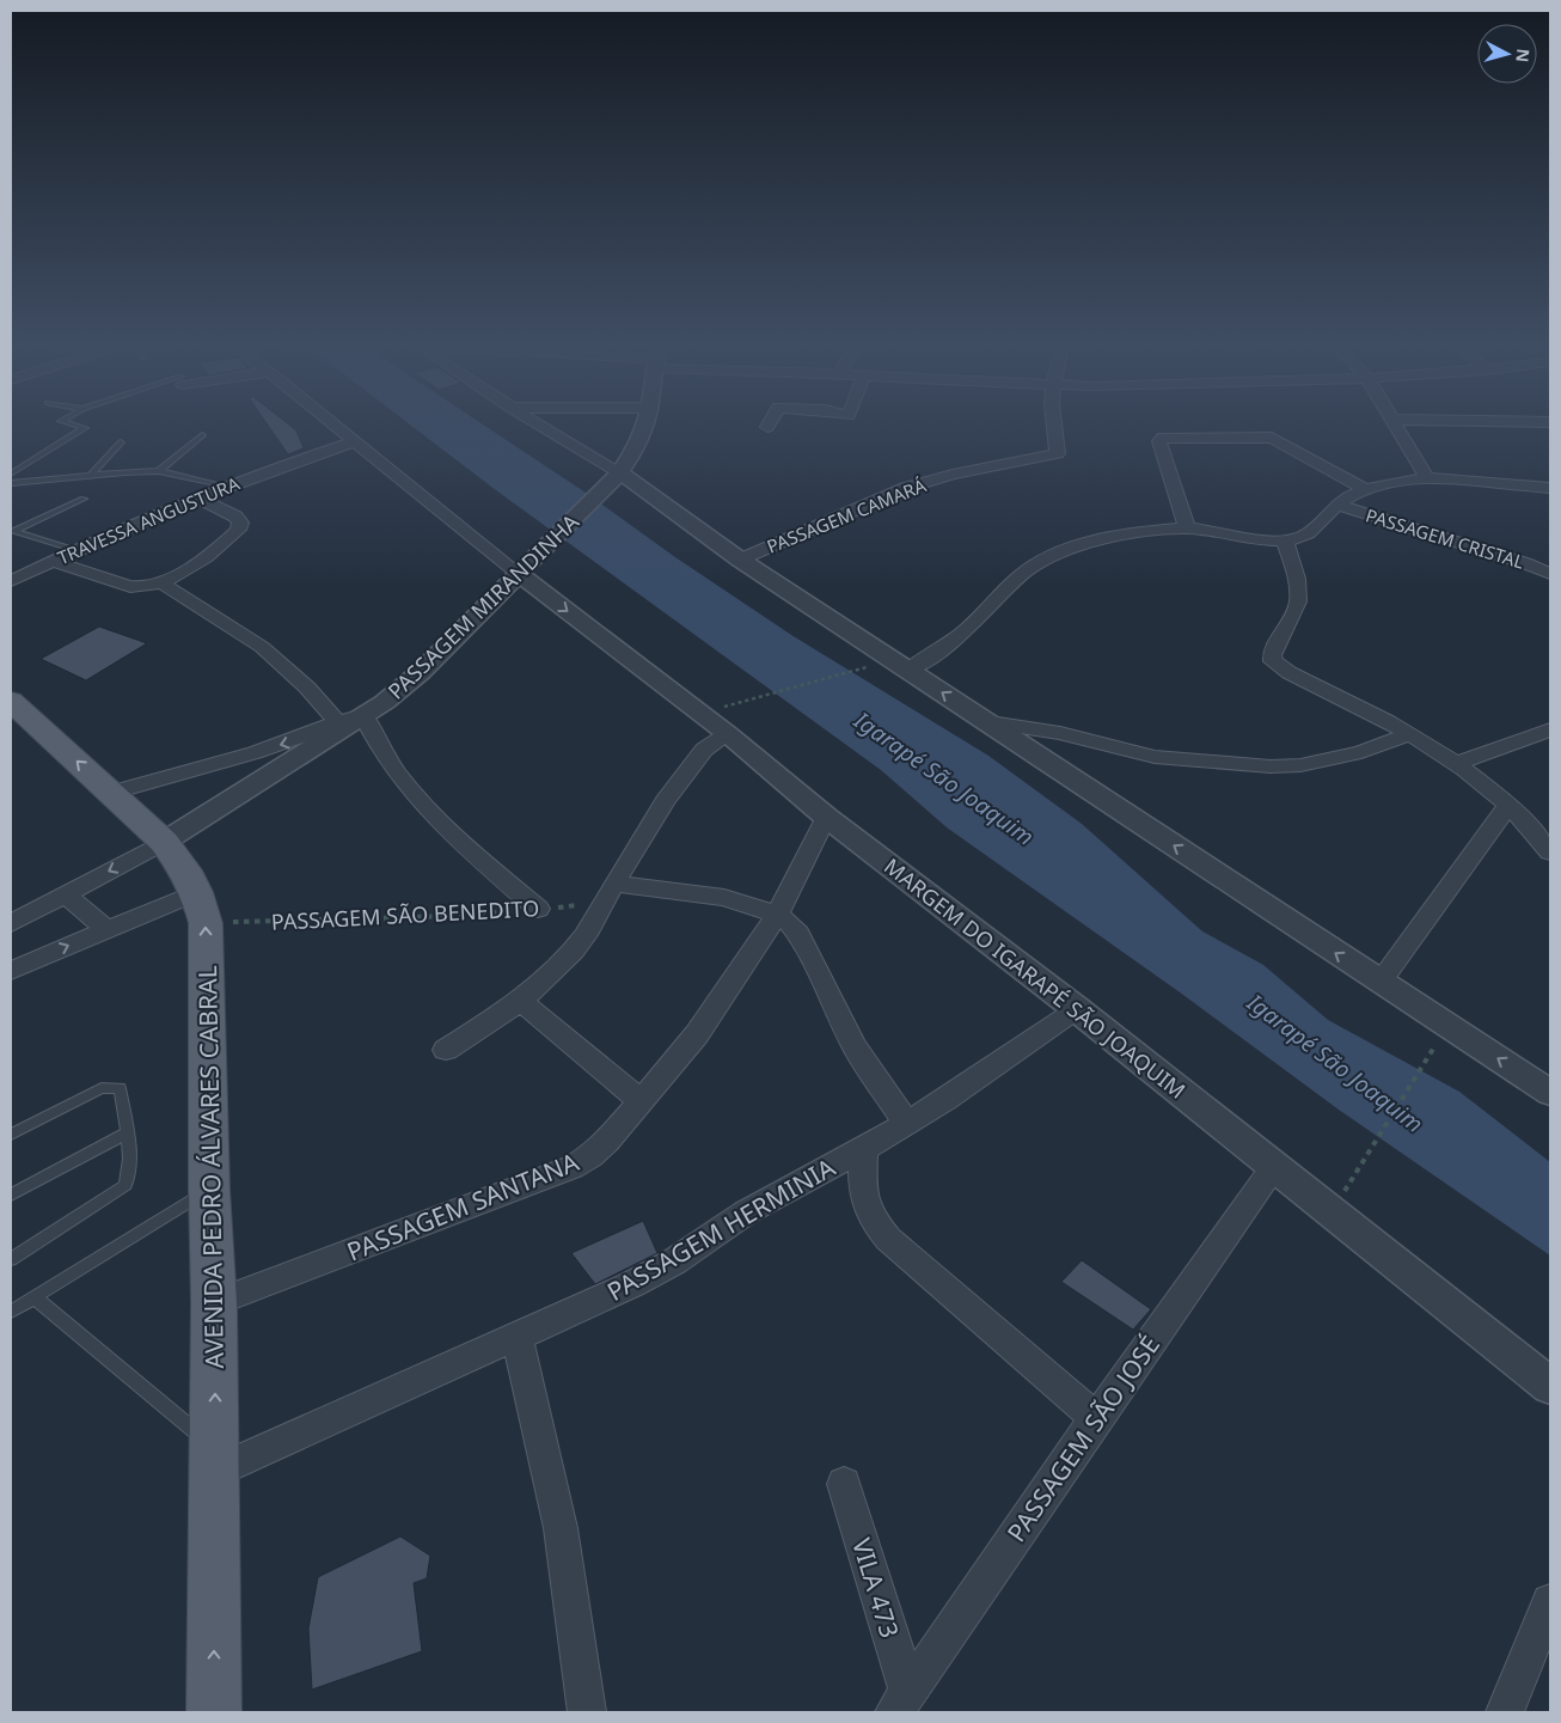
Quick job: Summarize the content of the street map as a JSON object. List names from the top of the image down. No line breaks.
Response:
{"streets":{"main road":["AVENIDA PEDRO ÁLVARES CABRAL"],"street":["PASSAGEM CAMARÁ","TRAVESSA ANGUSTURA","PASSAGEM CRISTAL","PASSAGEM MIRANDINHA","MARGEM DO IGARAPÉ SÃO JOAQUIM","PASSAGEM SANTANA","PASSAGEM HERMINIA","PASSAGEM SÃO JOSÉ","VILA 473"],"path":["PASSAGEM SÃO BENEDITO"]},"crossings":[["PASSAGEM MIRANDINHA","MARGEM DO IGARAPÉ SÃO JOAQUIM"],["PASSAGEM MIRANDINHA","AVENIDA PEDRO ÁLVARES CABRAL"],["PASSAGEM SÃO BENEDITO","AVENIDA PEDRO ÁLVARES CABRAL"],["MARGEM DO IGARAPÉ SÃO JOAQUIM","PASSAGEM SANTANA"],["MARGEM DO IGARAPÉ SÃO JOAQUIM","PASSAGEM HERMINIA"],["MARGEM DO IGARAPÉ SÃO JOAQUIM","PASSAGEM SÃO JOSÉ"],["AVENIDA PEDRO ÁLVARES CABRAL","PASSAGEM SANTANA"],["AVENIDA PEDRO ÁLVARES CABRAL","PASSAGEM HERMINIA"],["PASSAGEM SÃO JOSÉ","VILA 473"]],"one_way":["AVENIDA PEDRO ÁLVARES CABRAL"],"water":["Igarapé São Joaquim"],"north":"right"}
